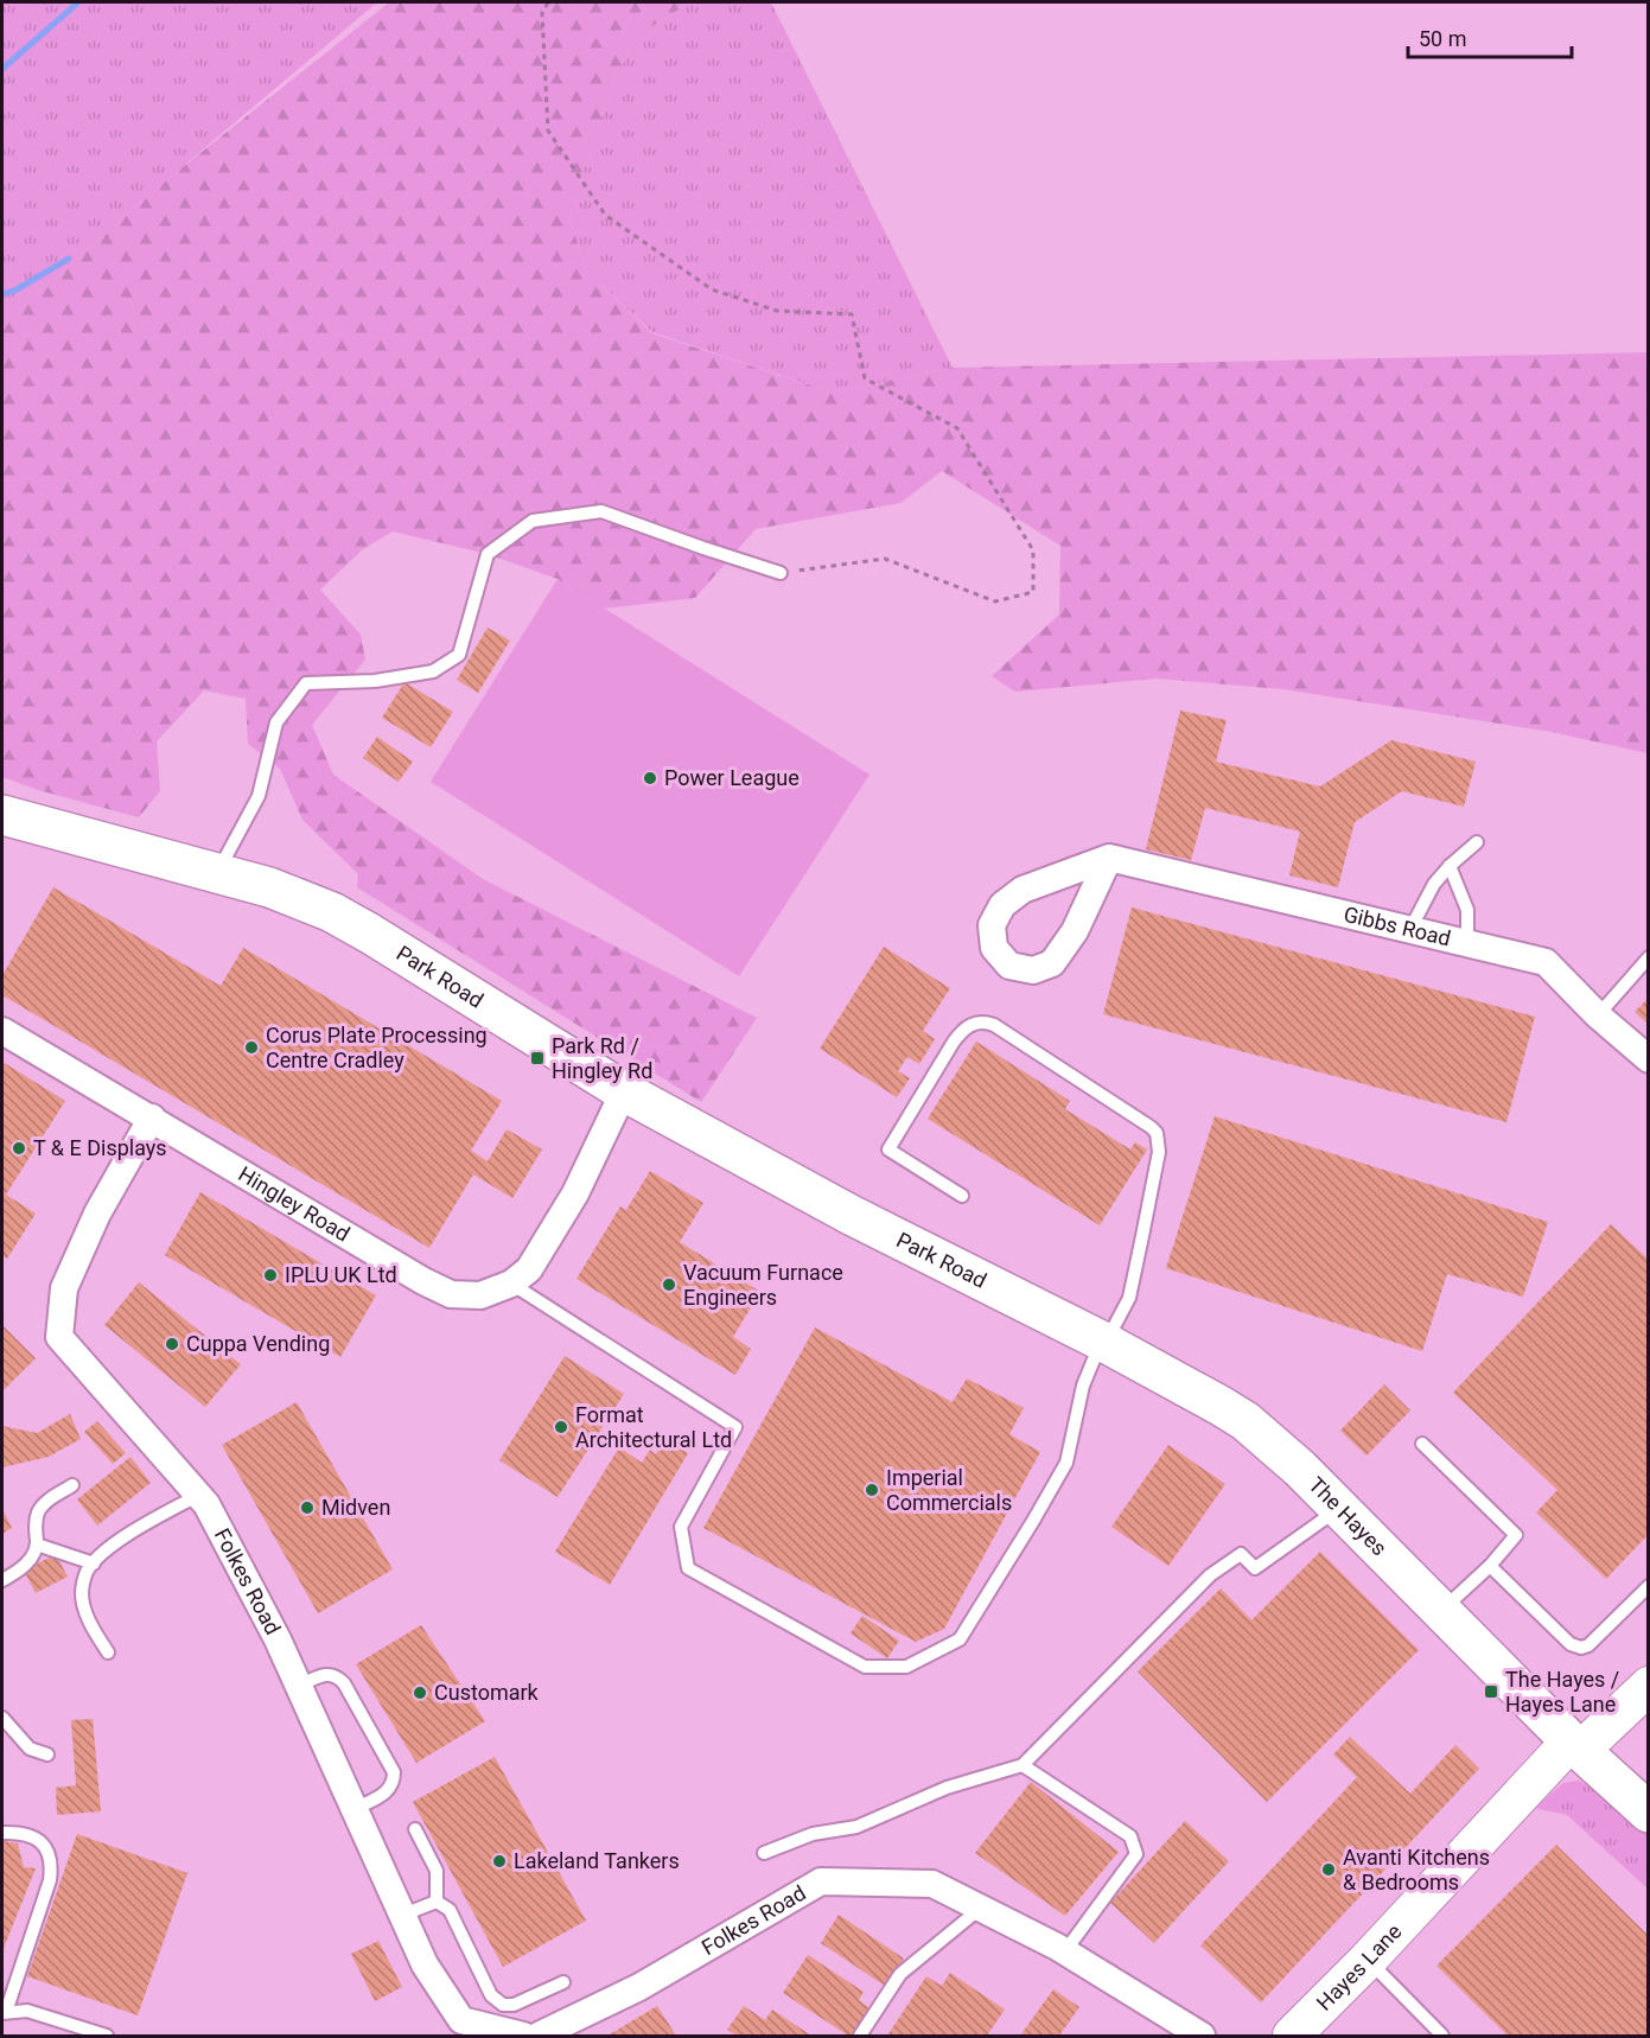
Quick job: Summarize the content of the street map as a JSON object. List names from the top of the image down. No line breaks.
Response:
{"streets":{"highway":["Park Road","The Hayes"],"street":["Gibbs Road","Hingley Road","Folkes Road","Hayes Lane"]},"crossings":[["Park Road","Hingley Road"],["Park Road","The Hayes"],["Hingley Road","Folkes Road"],["The Hayes","Hayes Lane"]],"places":{"other":["Power League","Corus Plate Processing Centre Cradley","T & E Displays","IPLU UK Ltd","Vacuum Furnace Engineers","Cuppa Vending","Format Architectural Ltd","Imperial Commercials","Midven","Customark","Lakeland Tankers","Avanti Kitchens & Bedrooms"],"transit":["Park Rd / Hingley Rd","The Hayes / Hayes Lane"]},"scale_bar":"50 m"}
